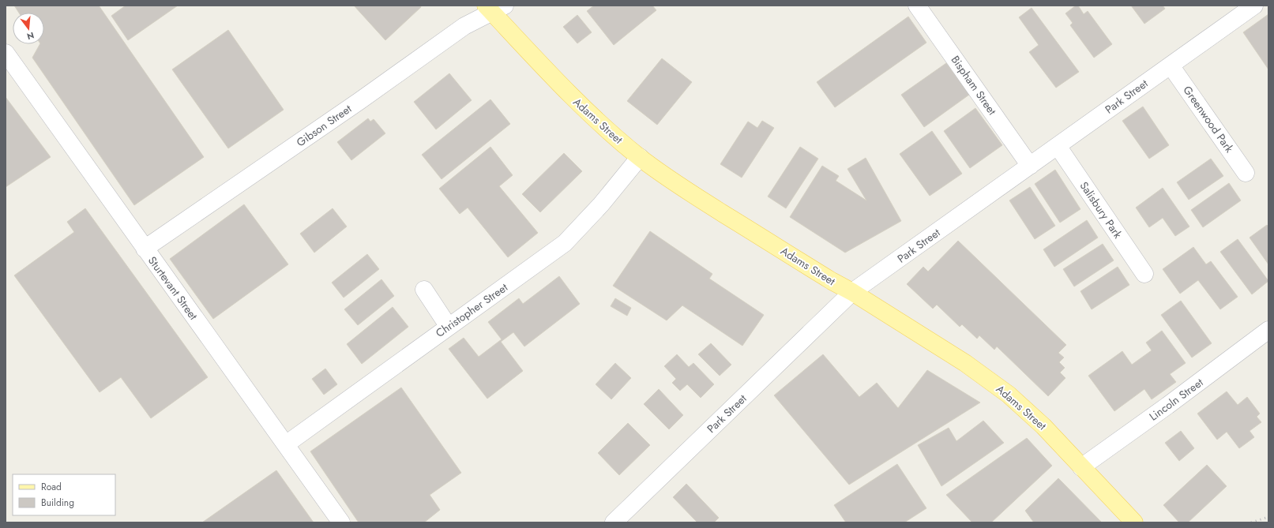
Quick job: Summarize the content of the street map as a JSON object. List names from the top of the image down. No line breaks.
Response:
{"streets":{"main road":["Adams Street"],"street":["Bispham Street","Park Street","Greenwood Park","Gibson Street","Salisbury Park","Sturtevant Street","Christopher Street","Lincoln Street"]},"crossings":[["Bispham Street","Park Street"],["Park Street","Greenwood Park"],["Park Street","Adams Street"],["Park Street","Salisbury Park"],["Adams Street","Gibson Street"],["Adams Street","Christopher Street"],["Adams Street","Lincoln Street"],["Gibson Street","Sturtevant Street"],["Sturtevant Street","Christopher Street"]],"legend":["Road","Building"],"north":"bottom"}
